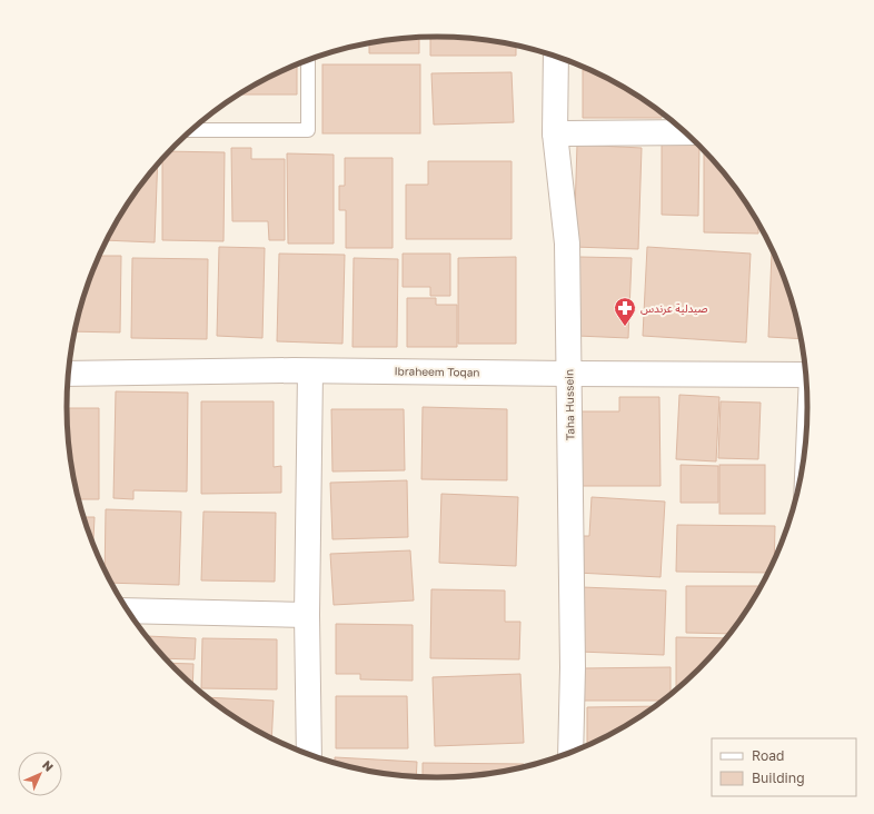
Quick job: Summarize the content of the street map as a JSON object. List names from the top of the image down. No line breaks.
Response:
{"streets":{"street":["Ibraheem Toqan","Taha Hussein"]},"crossings":[["Ibraheem Toqan","Taha Hussein"]],"places":{"pharmacy":["صيدلية عرندس"]},"legend":["Road","Building"],"north":"top right"}
